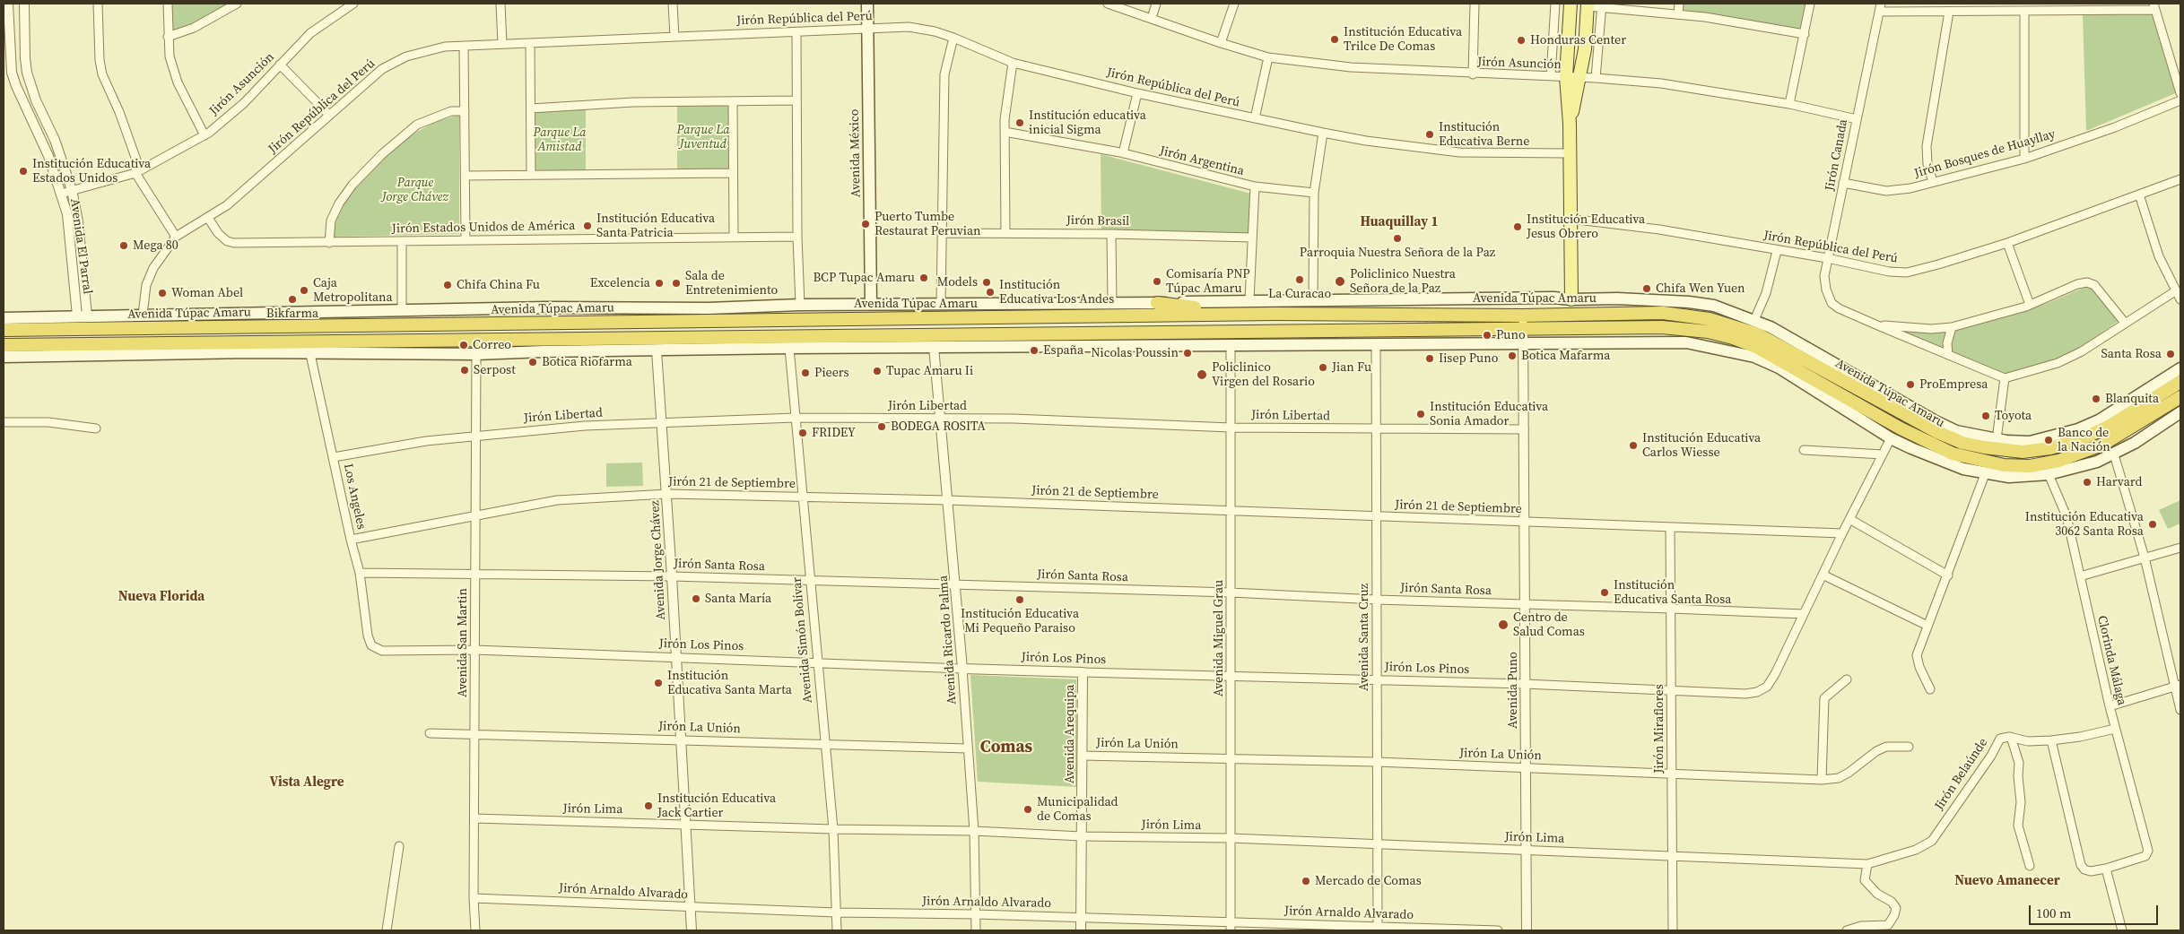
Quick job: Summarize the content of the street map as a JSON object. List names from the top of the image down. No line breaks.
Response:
{"streets":{"highway":["Avenida Túpac Amaru"],"main road":["Avenida México"],"street":["Jirón República del Perú","Jirón Asunción","Jirón Bosques de Huayllay","Jirón Canada","Jirón Argentina","Jirón Brasil","Jirón Estados Unidos de América","Avenida El Parral","Jirón Libertad","Jirón 21 de Septiembre","Los Angeles","Avenida Jorge Chávez","Jirón Santa Rosa","Avenida Santa Cruz","Avenida Miguel Grau","Avenida Simón Bolívar","Avenida Ricardo Palma","Avenida San Martin","Jirón Los Pinos","Clorinda Málaga","Avenida Puno","Jirón La Unión","Jirón Miraflores","Avenida Arequipa","Jirón Belaúnde","Jirón Lima","Jirón Arnaldo Alvarado"]},"crossings":[["Jirón República del Perú","Avenida México"],["Jirón República del Perú","Jirón Canada"],["Jirón República del Perú","Jirón Estados Unidos de América"],["Jirón República del Perú","Avenida Túpac Amaru"],["Jirón Asunción","Jirón Canada"],["Jirón Asunción","Avenida El Parral"],["Avenida México","Avenida Túpac Amaru"],["Jirón Bosques de Huayllay","Jirón Canada"],["Avenida El Parral","Avenida Túpac Amaru"],["Avenida Túpac Amaru","Avenida Puno"],["Jirón Libertad","Los Angeles"],["Jirón Libertad","Avenida Jorge Chávez"],["Jirón Libertad","Avenida Santa Cruz"],["Jirón Libertad","Avenida Miguel Grau"],["Jirón Libertad","Avenida Simón Bolívar"],["Jirón Libertad","Avenida Ricardo Palma"],["Jirón Libertad","Avenida San Martin"],["Jirón Libertad","Avenida Puno"],["Jirón 21 de Septiembre","Los Angeles"],["Jirón 21 de Septiembre","Avenida Jorge Chávez"],["Jirón 21 de Septiembre","Avenida Santa Cruz"],["Jirón 21 de Septiembre","Avenida Miguel Grau"],["Jirón 21 de Septiembre","Avenida Simón Bolívar"],["Jirón 21 de Septiembre","Avenida Ricardo Palma"],["Jirón 21 de Septiembre","Avenida San Martin"],["Jirón 21 de Septiembre","Avenida Puno"],["Jirón 21 de Septiembre","Jirón Miraflores"],["Los Angeles","Jirón Santa Rosa"],["Los Angeles","Jirón Los Pinos"],["Avenida Jorge Chávez","Jirón Santa Rosa"],["Avenida Jorge Chávez","Jirón Los Pinos"],["Avenida Jorge Chávez","Jirón La Unión"],["Avenida Jorge Chávez","Jirón Lima"],["Avenida Jorge Chávez","Jirón Arnaldo Alvarado"],["Jirón Santa Rosa","Avenida Santa Cruz"],["Jirón Santa Rosa","Avenida Miguel Grau"],["Jirón Santa Rosa","Avenida Simón Bolívar"],["Jirón Santa Rosa","Avenida Ricardo Palma"],["Jirón Santa Rosa","Avenida San Martin"],["Jirón Santa Rosa","Jirón Los Pinos"],["Jirón Santa Rosa","Avenida Puno"],["Jirón Santa Rosa","Jirón Miraflores"],["Avenida Santa Cruz","Jirón Los Pinos"],["Avenida Santa Cruz","Jirón La Unión"],["Avenida Santa Cruz","Jirón Lima"],["Avenida Santa Cruz","Jirón Arnaldo Alvarado"],["Avenida Miguel Grau","Jirón Los Pinos"],["Avenida Miguel Grau","Jirón La Unión"],["Avenida Miguel Grau","Jirón Lima"],["Avenida Miguel Grau","Jirón Arnaldo Alvarado"],["Avenida Simón Bolívar","Jirón Los Pinos"],["Avenida Simón Bolívar","Jirón La Unión"],["Avenida Simón Bolívar","Jirón Lima"],["Avenida Simón Bolívar","Jirón Arnaldo Alvarado"],["Avenida Ricardo Palma","Jirón Los Pinos"],["Avenida Ricardo Palma","Jirón La Unión"],["Avenida Ricardo Palma","Jirón Lima"],["Avenida Ricardo Palma","Jirón Arnaldo Alvarado"],["Avenida San Martin","Jirón Los Pinos"],["Avenida San Martin","Jirón La Unión"],["Avenida San Martin","Jirón Lima"],["Avenida San Martin","Jirón Arnaldo Alvarado"],["Jirón Los Pinos","Avenida Puno"],["Jirón Los Pinos","Jirón Miraflores"],["Jirón Los Pinos","Avenida Arequipa"],["Avenida Puno","Jirón La Unión"],["Avenida Puno","Jirón Lima"],["Jirón La Unión","Jirón Miraflores"],["Jirón La Unión","Avenida Arequipa"],["Jirón Miraflores","Jirón Lima"],["Avenida Arequipa","Jirón Lima"],["Avenida Arequipa","Jirón Arnaldo Alvarado"],["Jirón Belaúnde","Jirón Lima"]],"districts":["Huaquillay 1","Nueva Florida","Comas","Vista Alegre","Nuevo Amanecer"],"parks":["Parque La Juventud","Parque La Amistad","Parque Jorge Chávez"],"places":["Institución Educativa Trilce De Comas","Honduras Center","Institución educativa inicial Sigma","Institución Educativa Berne","Institución Educativa Estados Unidos","Puerto Tumbe Restaurat Peruvian","Institución Educativa Santa Patricia","Institución Educativa Jesus Obrero","Parroquia Nuestra Señora de la Paz","Mega 80","BCP Tupac Amaru","La Curacao","Comisaría PNP Túpac Amaru","Policlinico Nuestra Señora de la Paz","Models","Excelencia","Sala de Entretenimiento","Chifa China Fu","Chifa Wen Yuen","Caja Metropolitana","Institución Educativa Los Andes","Woman Abel","Bikfarma","Puno","Correo","España","Nicolas Poussin","Santa Rosa","Botica Mafarma","Iisep Puno","Botica Riofarma","Jian Fu","Serpost","Tupac Amaru Ii","Pieers","Policlinico Virgen del Rosario","ProEmpresa","Blanquita","Institución Educativa Sonia Amador","Toyota","BODEGA ROSITA","FRIDEY","Banco de la Nación","Institución Educativa Carlos Wiesse","Harvard","Institución Educativa 3062 Santa Rosa","Institución Educativa Santa Rosa","Santa María","Institución Educativa Mi Pequeño Paraiso","Centro de Salud Comas","Institución Educativa Santa Marta","Institución Educativa Jack Cartier","Municipalidad de Comas","Mercado de Comas"],"scale_bar":"100 m"}
